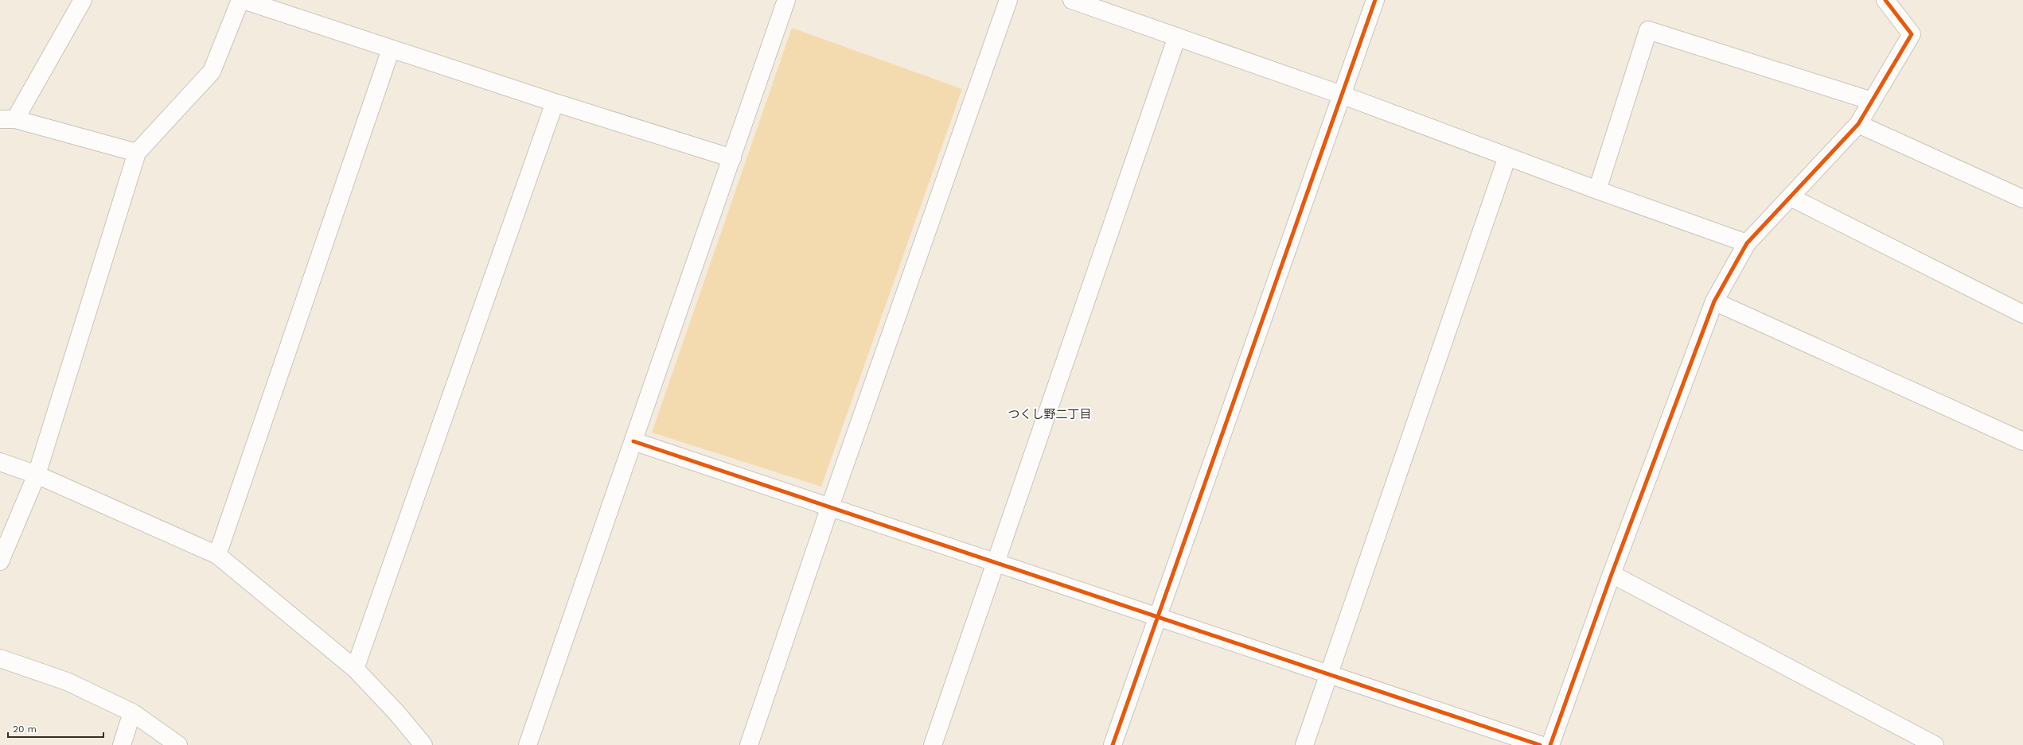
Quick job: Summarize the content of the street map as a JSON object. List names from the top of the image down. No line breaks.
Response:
{"districts":["つくし野二丁目"],"scale_bar":"20 m"}
